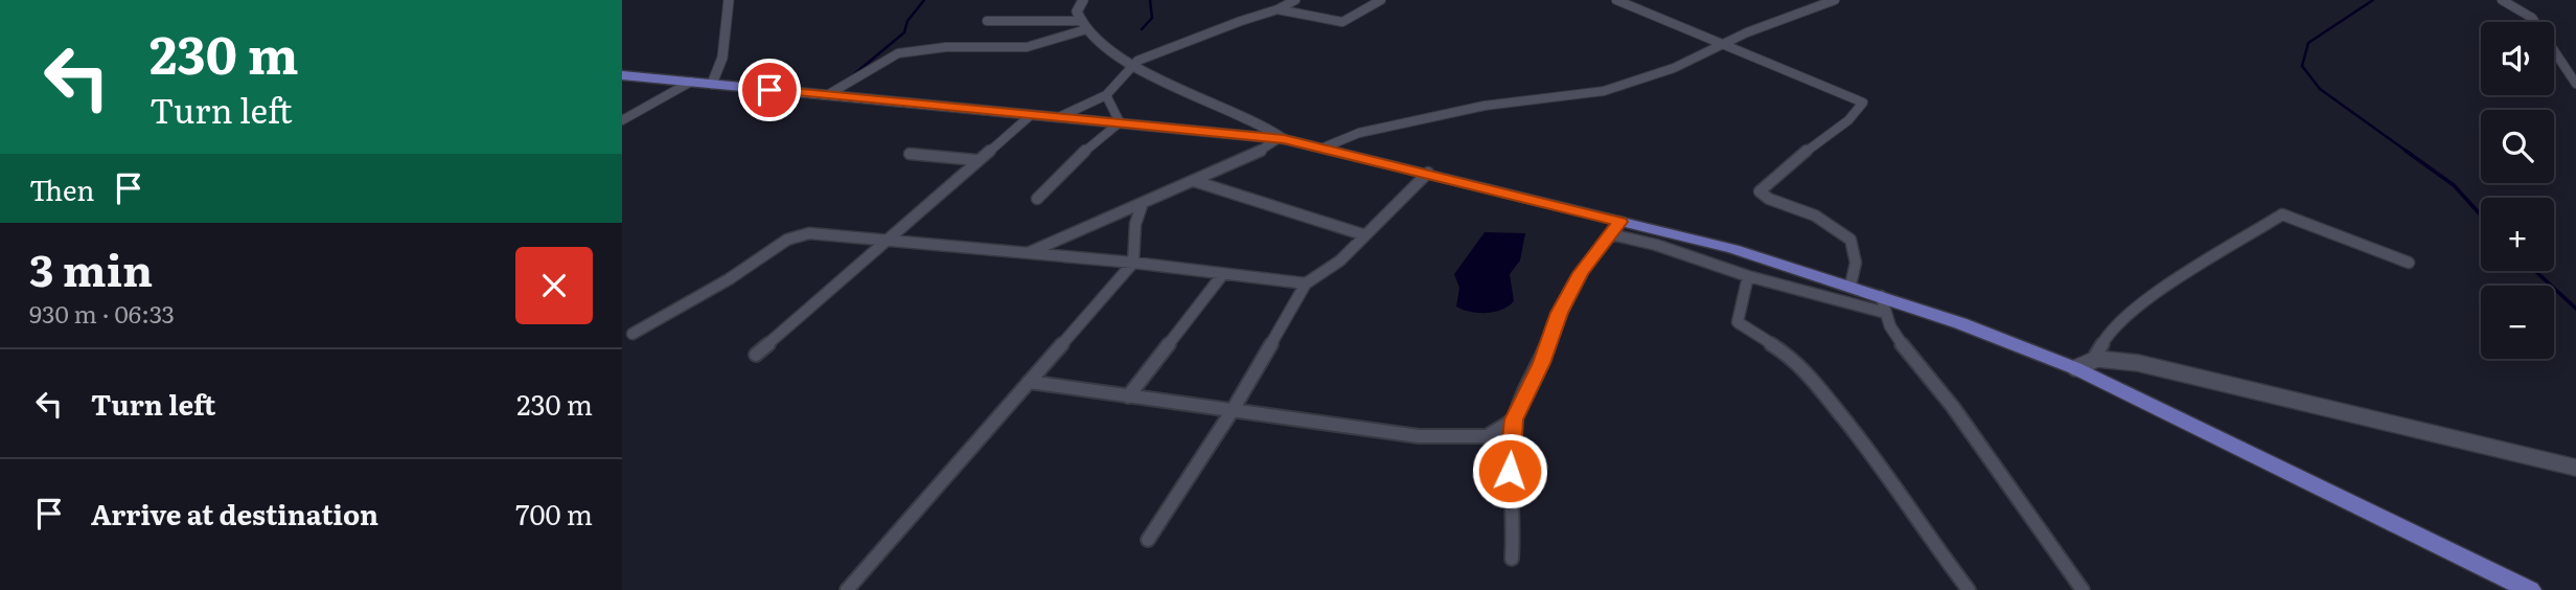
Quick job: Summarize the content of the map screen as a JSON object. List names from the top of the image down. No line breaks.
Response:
{"page":{"turn":["230 m","Turn left"],"map_buttons":["+","−"],"then":"Then","heading":["3 min","930 m · 06:33"],"list":[{"name":"Turn left","value":"230 m"},{"name":"Arrive at destination","value":"700 m"}]}}
